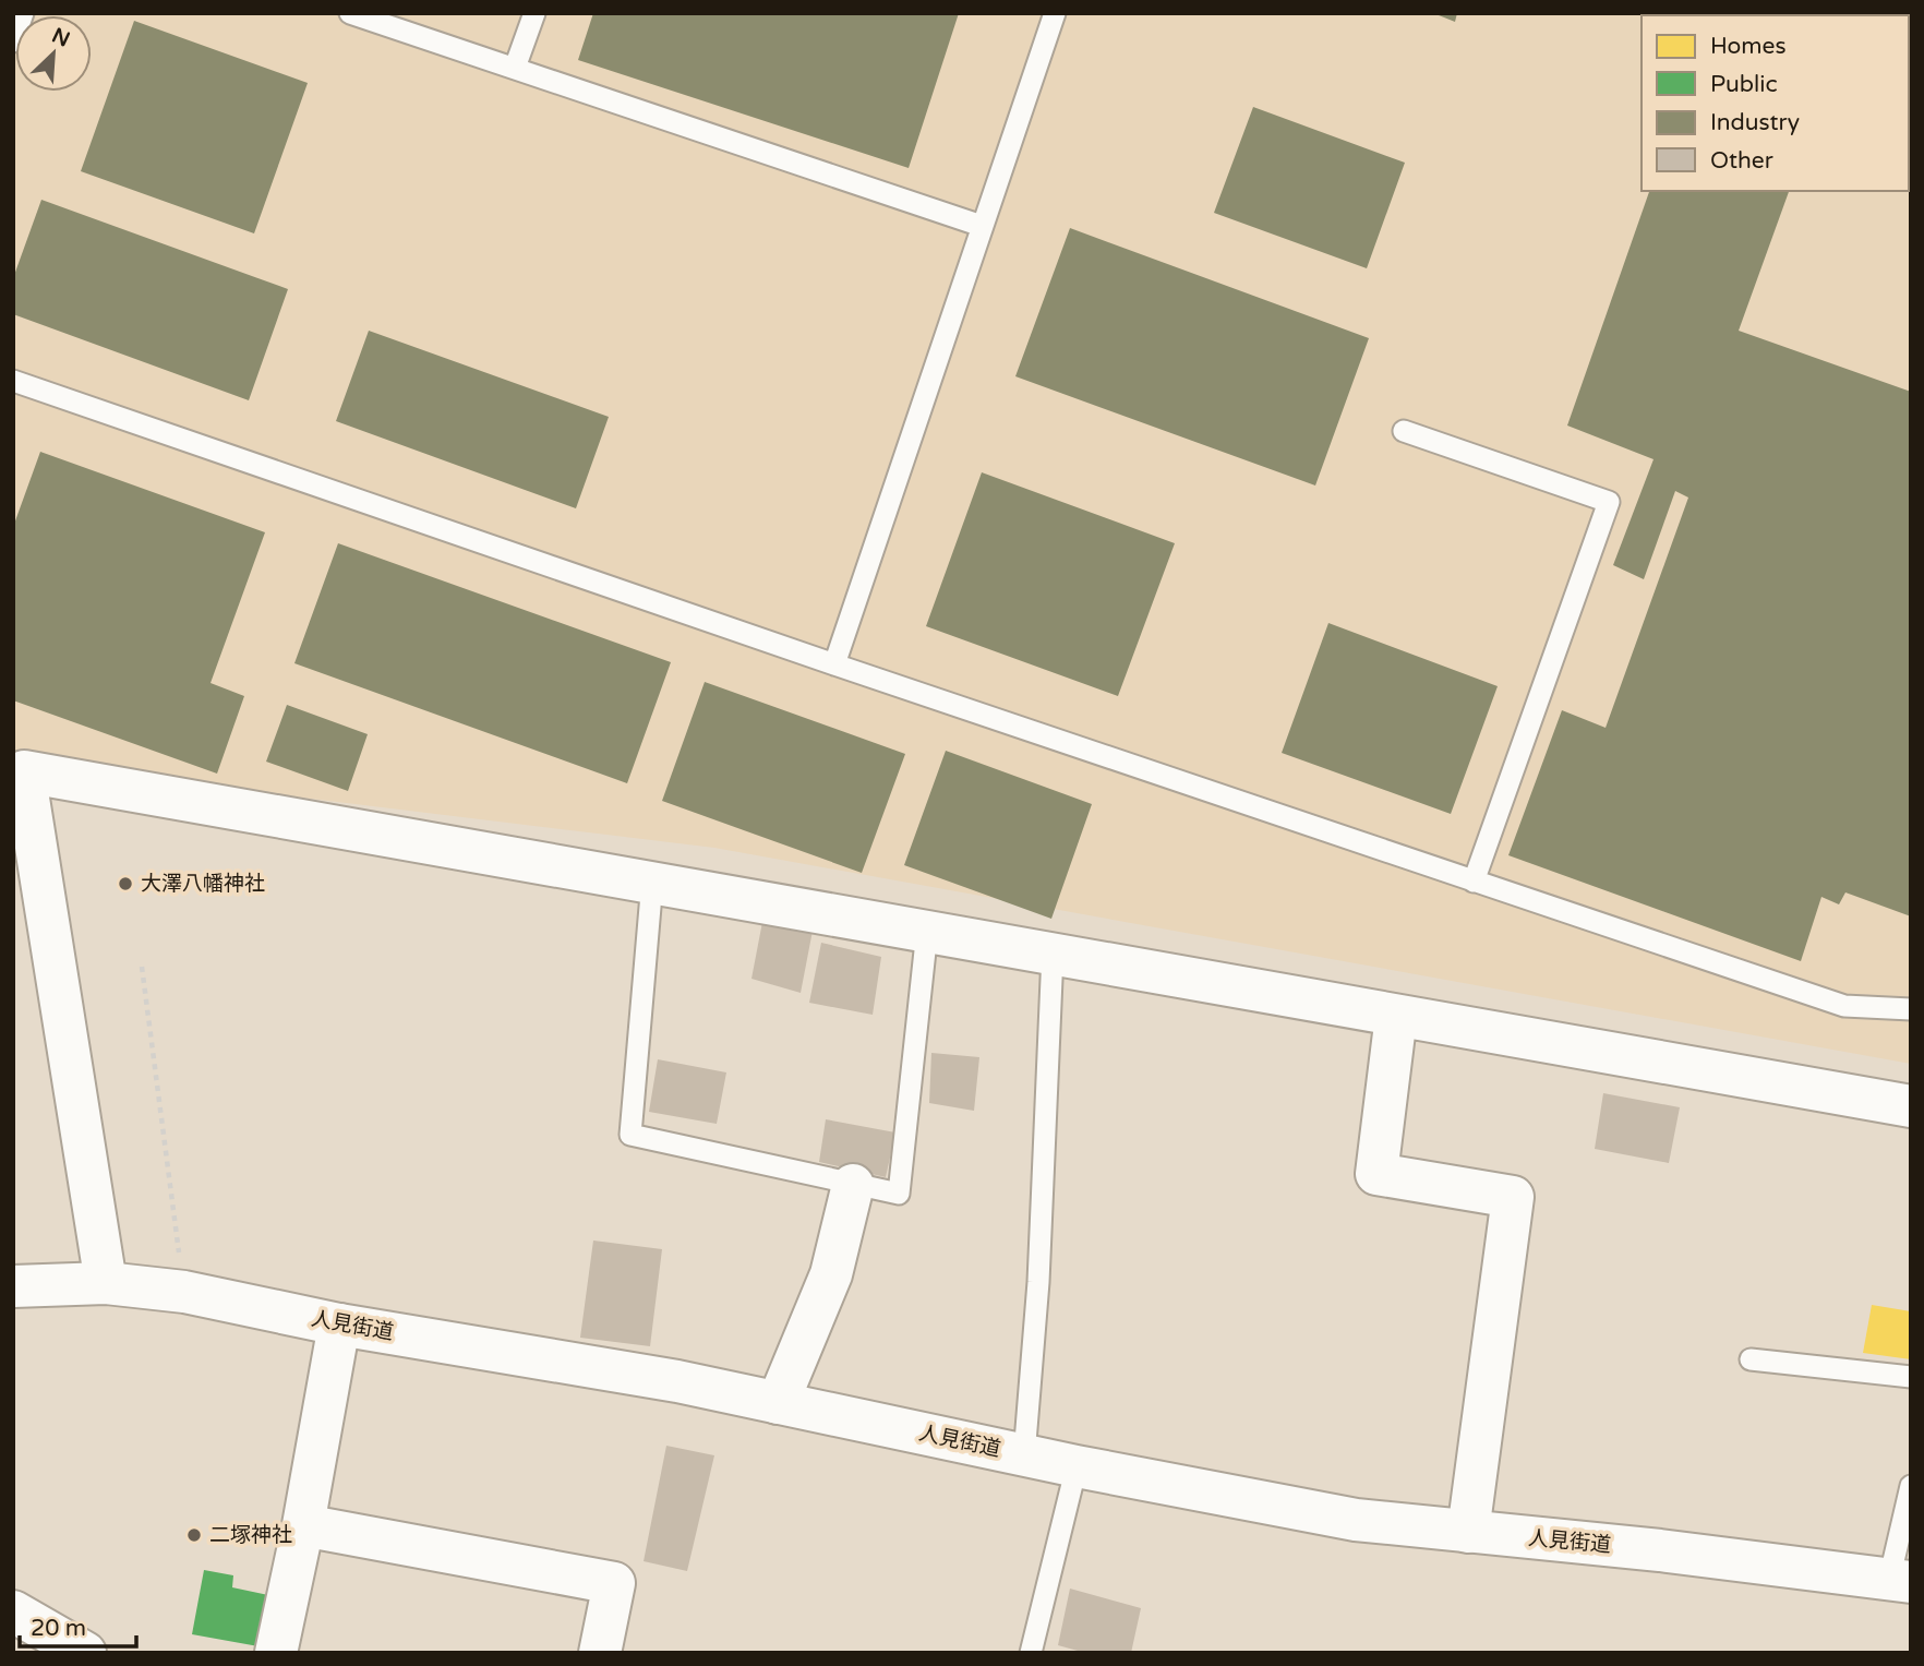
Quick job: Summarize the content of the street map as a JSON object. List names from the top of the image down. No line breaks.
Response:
{"streets":{"street":["人見街道"]},"places":["大澤八幡神社","二塚神社"],"legend":["Homes","Public","Industry","Other"],"scale_bar":"20 m","north":"top right"}
